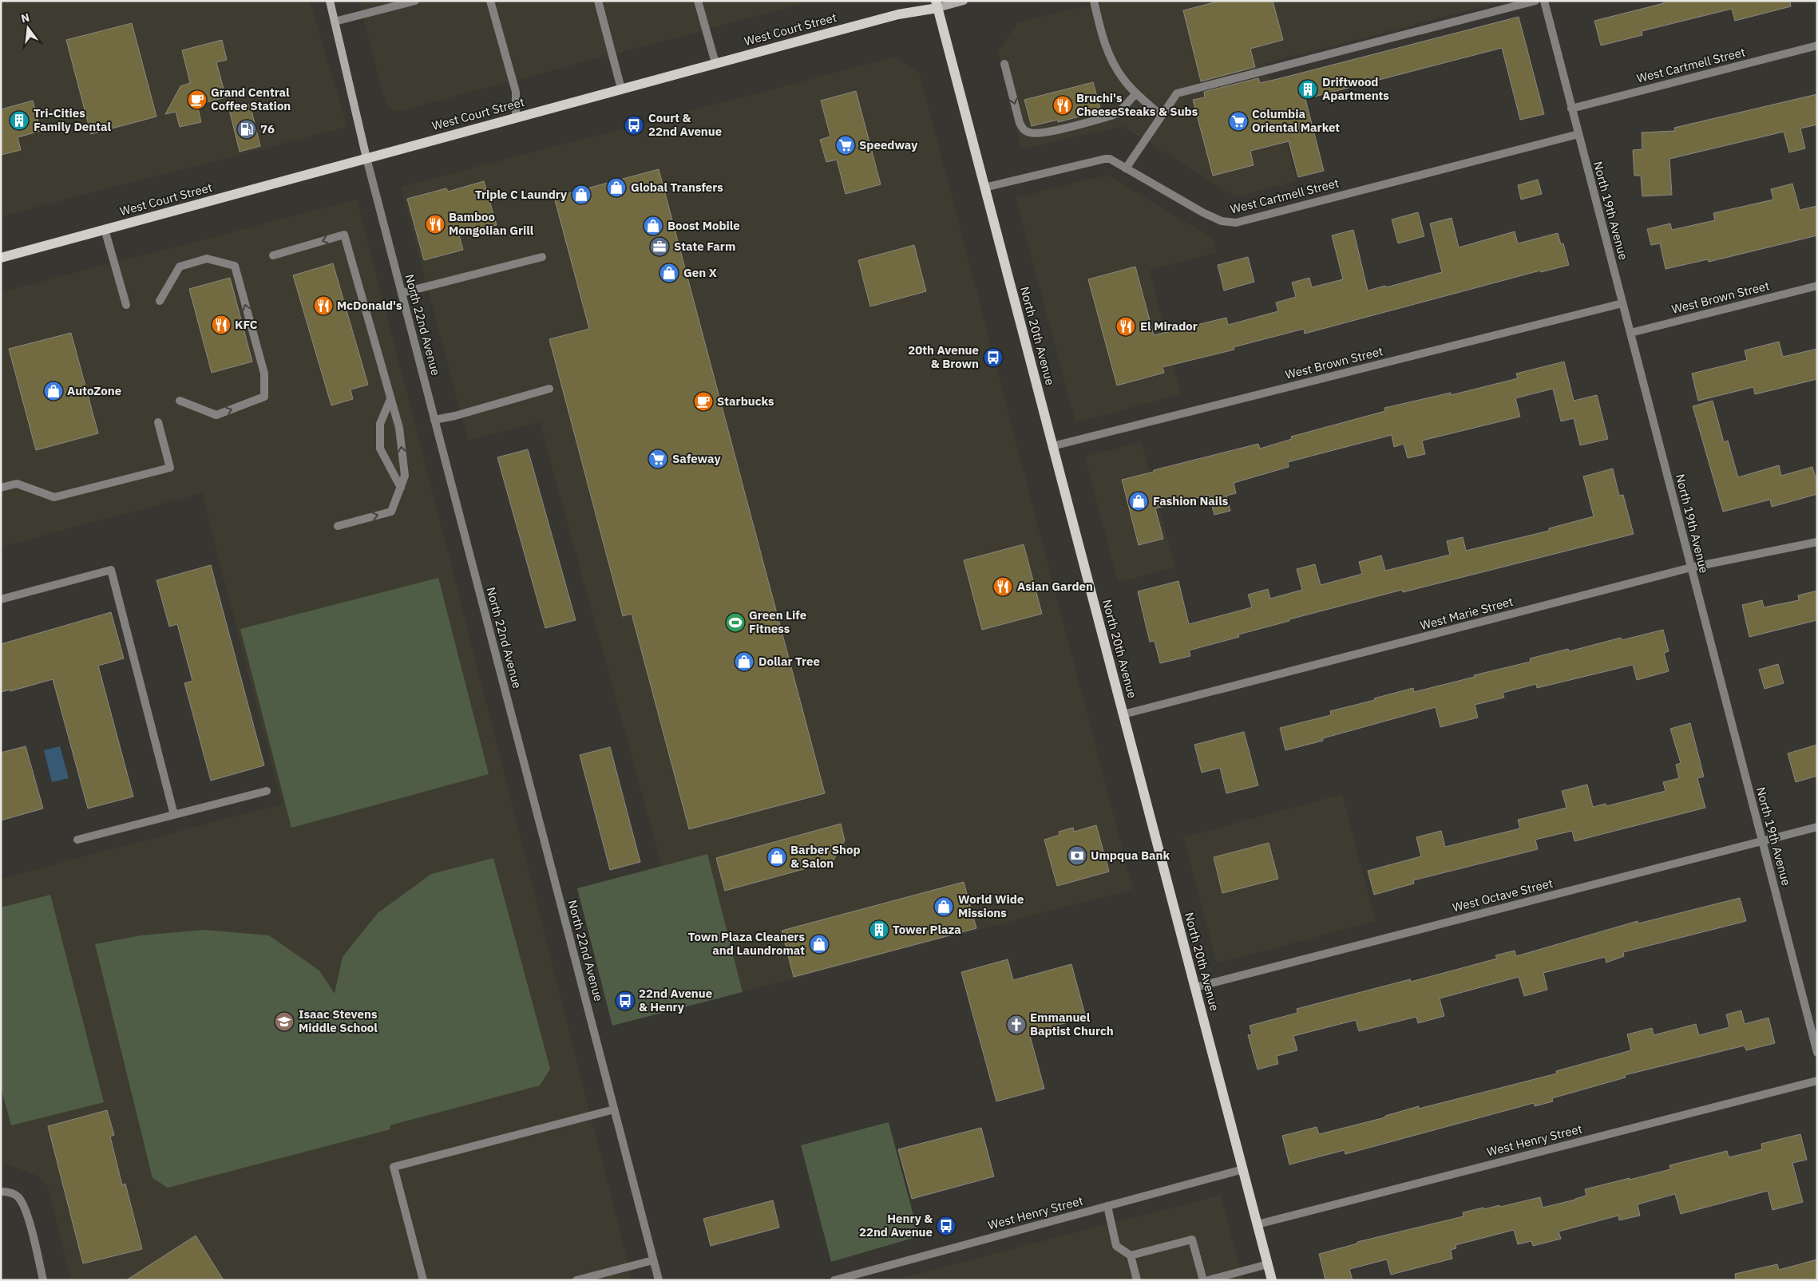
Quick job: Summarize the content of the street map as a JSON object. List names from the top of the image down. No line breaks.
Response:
{"streets":{"main road":["West Court Street","North 20th Avenue"],"street":["West Cartmell Street","North 19th Avenue","West Brown Street","North 22nd Avenue","West Marie Street","West Octave Street","West Henry Street"]},"crossings":[["West Court Street","North 22nd Avenue"],["West Court Street","North 20th Avenue"],["West Cartmell Street","North 19th Avenue"],["West Cartmell Street","North 20th Avenue"],["North 19th Avenue","West Brown Street"],["North 19th Avenue","West Marie Street"],["North 19th Avenue","West Octave Street"],["West Brown Street","North 20th Avenue"],["North 20th Avenue","West Marie Street"],["North 20th Avenue","West Octave Street"],["North 20th Avenue","West Henry Street"]],"places":{"building":["Driftwood Apartments","Tri-Cities Family Dental","Tower Plaza"],"cafe":["Grand Central Coffee Station","Starbucks"],"restaurant":["Bruchi's CheeseSteaks & Subs","Bamboo Mongolian Grill","McDonald's","KFC","El Mirador","Asian Garden"],"supermarket":["Columbia Oriental Market","Speedway","Safeway"],"bus stop":["Court & 22nd Avenue","20th Avenue & Brown","22nd Avenue & Henry","Henry & 22nd Avenue"],"fuel station":["76"],"shop":["Global Transfers","Triple C Laundry","Boost Mobile","Gen X","AutoZone","Fashion Nails","Dollar Tree","Barber Shop & Salon","World Wide Missions","Town Plaza Cleaners and Laundromat"],"office":["State Farm"],"sports":["Green Life Fitness"],"bank":["Umpqua Bank"],"school or university":["Isaac Stevens Middle School"],"church":["Emmanuel Baptist Church"]},"north":"top"}
